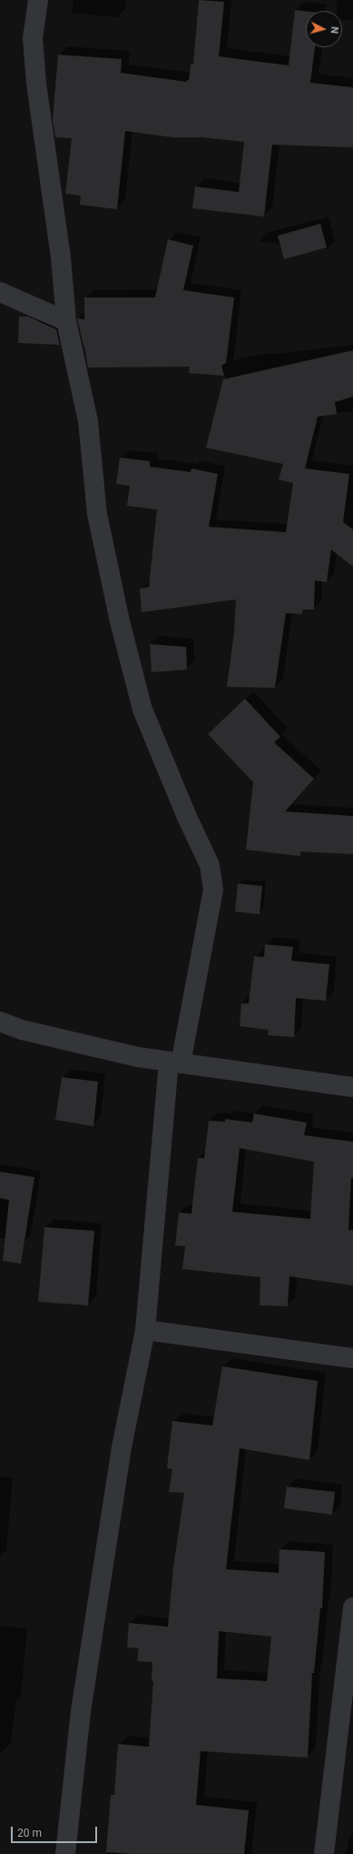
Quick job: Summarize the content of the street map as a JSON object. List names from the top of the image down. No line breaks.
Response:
{"scale_bar":"20 m","north":"right"}
